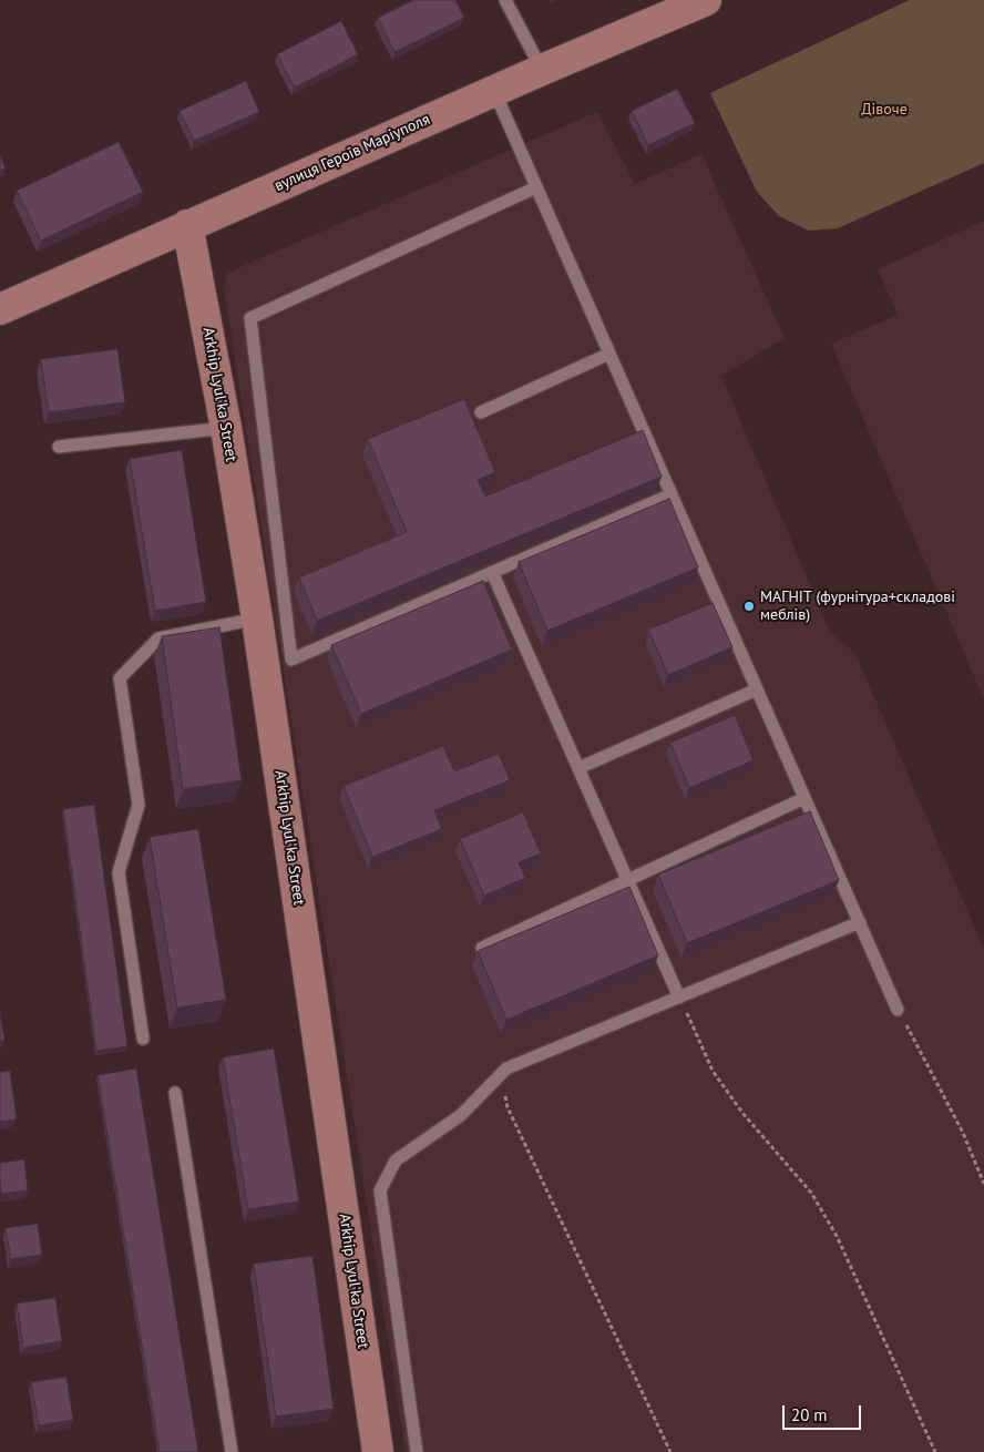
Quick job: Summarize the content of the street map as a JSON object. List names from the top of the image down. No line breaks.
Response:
{"streets":{"street":["вулиця Героїв Маріуполя","Arkhip Lyul'ka Street"]},"crossings":[["вулиця Героїв Маріуполя","Arkhip Lyul'ka Street"]],"parks":["Дівоче"],"places":["МАГНІТ (фурнітура+складові меблів)"],"scale_bar":"20 m"}
